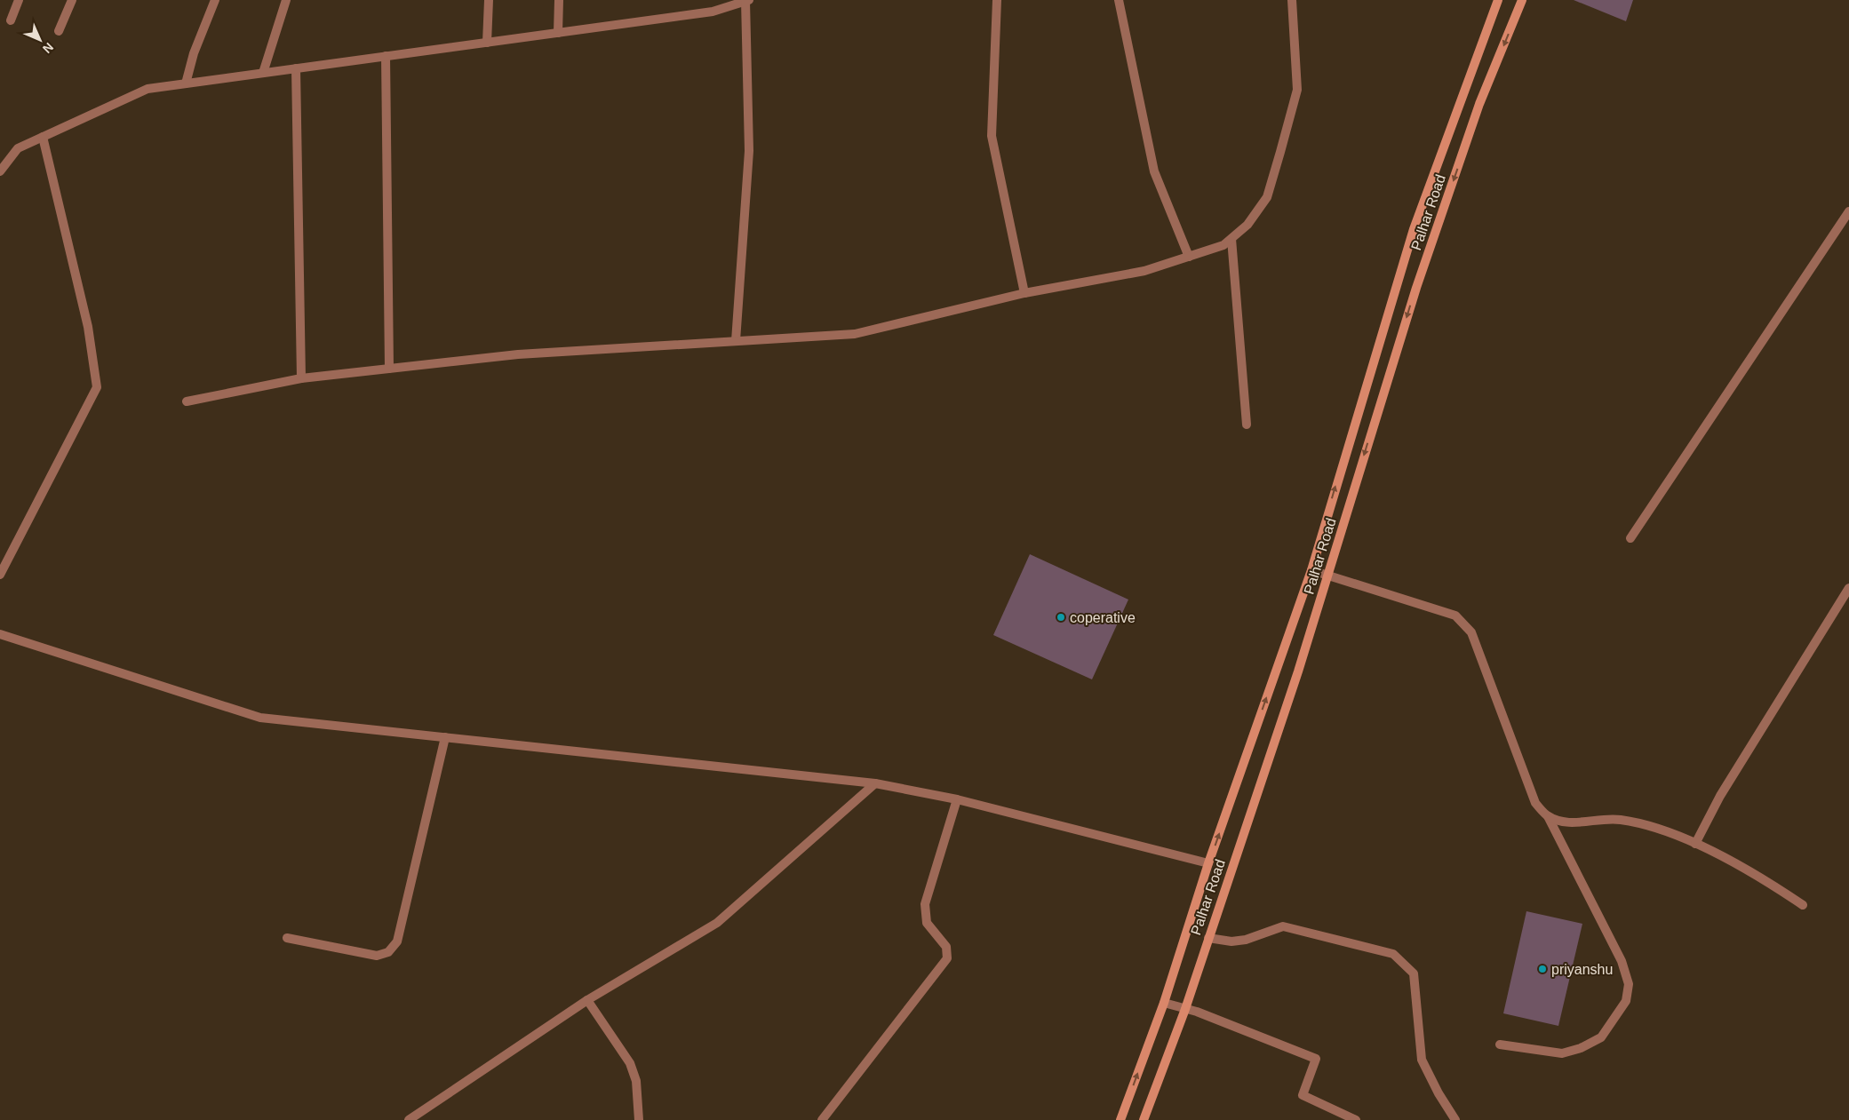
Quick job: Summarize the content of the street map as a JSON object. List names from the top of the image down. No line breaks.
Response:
{"streets":{"main road":["Palhar Road"]},"places":["coperative","priyanshu"],"north":"bottom right"}
